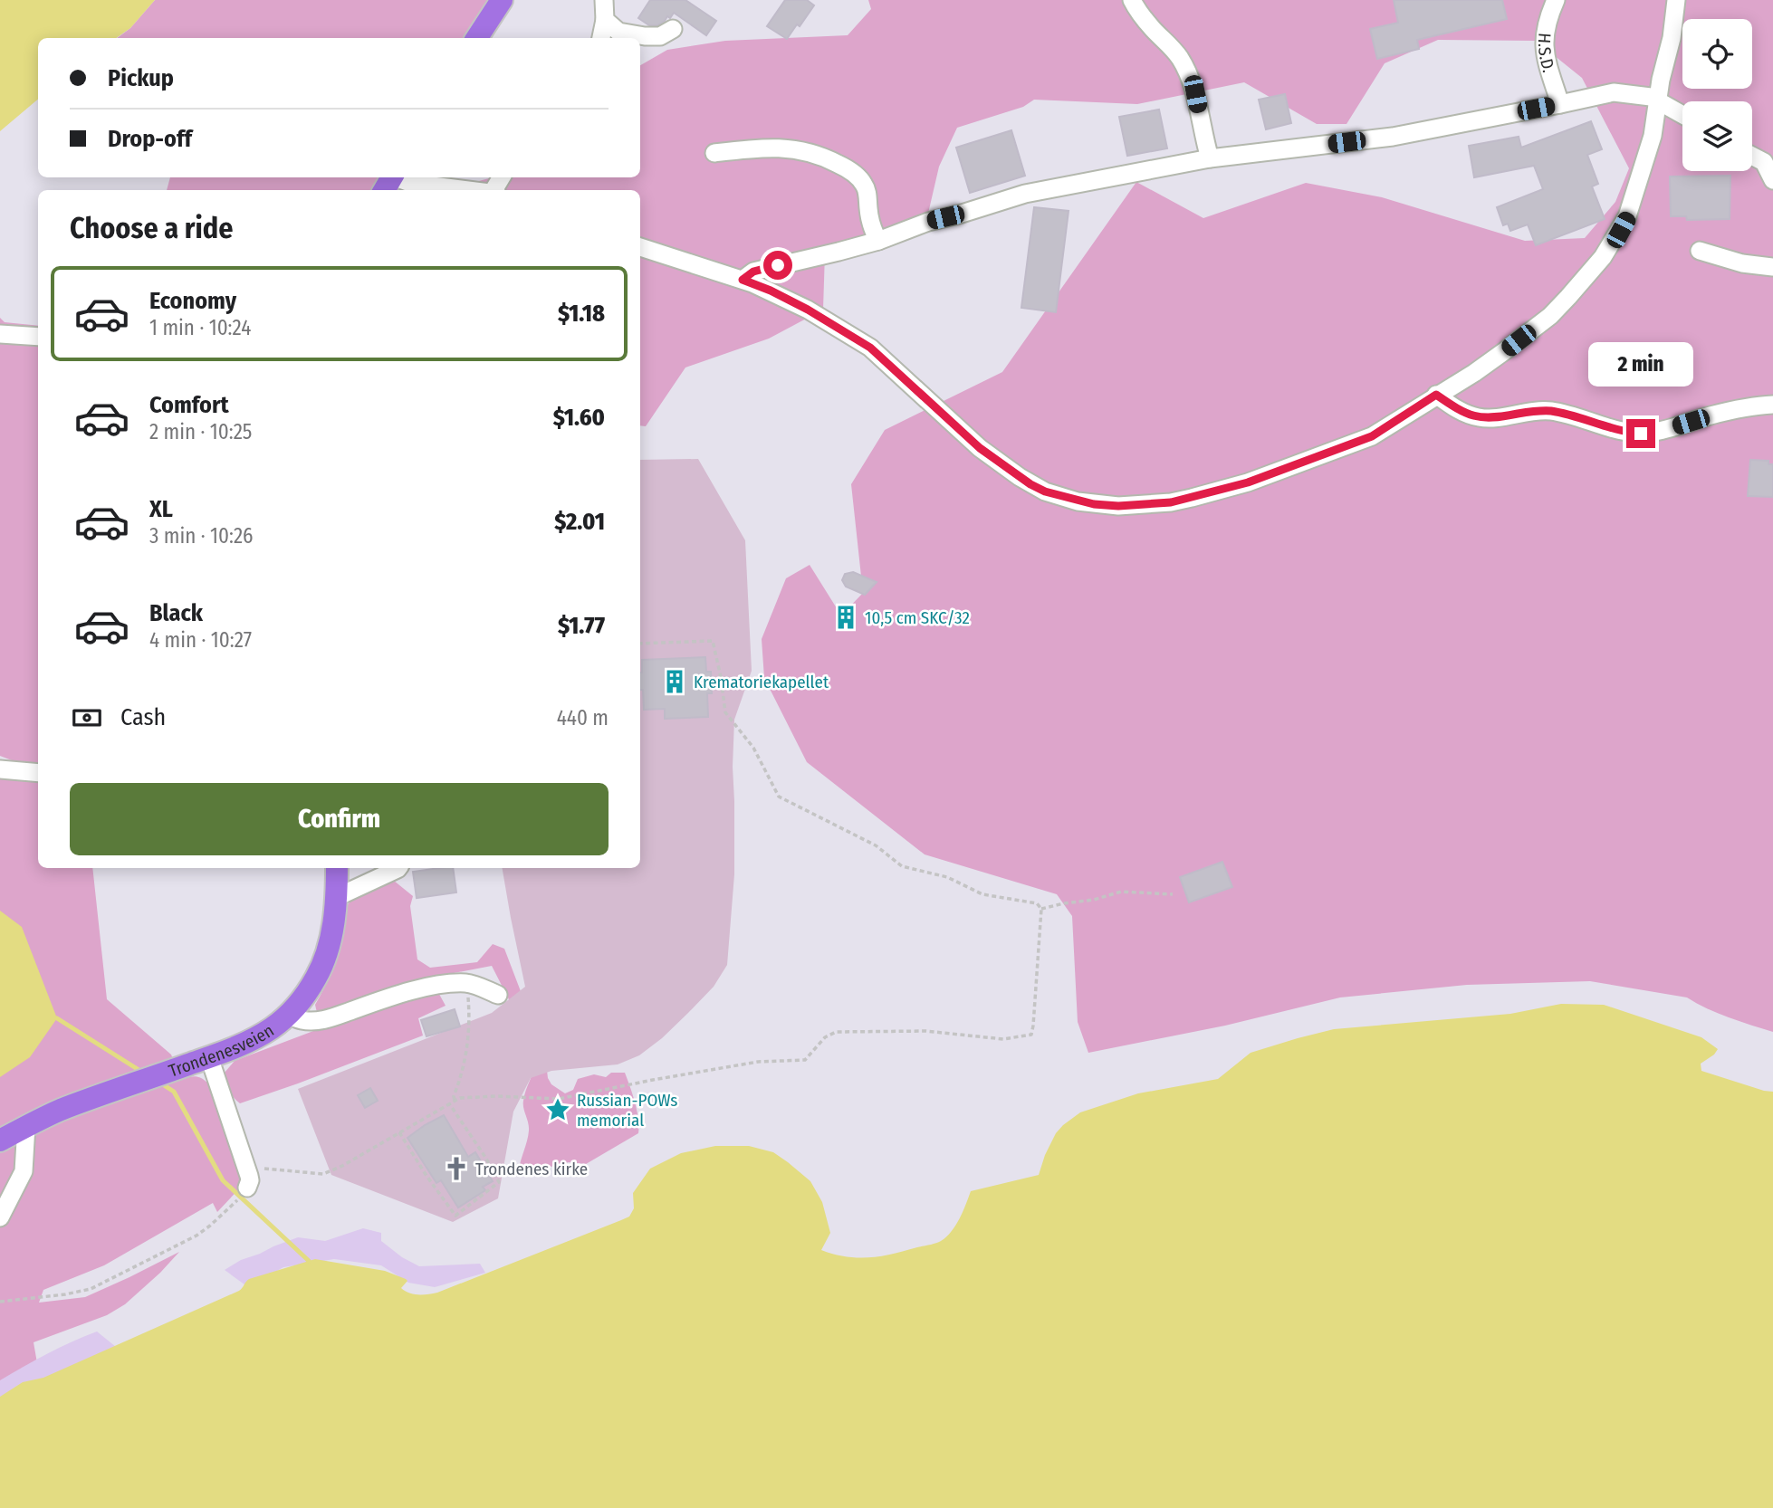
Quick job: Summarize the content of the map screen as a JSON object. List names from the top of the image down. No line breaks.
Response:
{"streets":{"main road":["Trondenesveien"],"street":["H.S.D."]},"places":{"building":["10,5 cm SKC/32","Krematoriekapellet"],"place":["Russian-POWs memorial"],"church":["Trondenes kirke"]},"page":{"banner":["Pickup","Drop-off"],"heading":"Choose a ride","list":[{"name":"Economy","note":"1 min · 10:24","value":"$1.18"},{"name":"Comfort","note":"2 min · 10:25","value":"$1.60"},{"name":"XL","note":"3 min · 10:26","value":"$2.01"},{"name":"Black","note":"4 min · 10:27","value":"$1.77"}],"bubble":"2 min","pay":["Cash","440 m"],"buttons":"Confirm"}}
